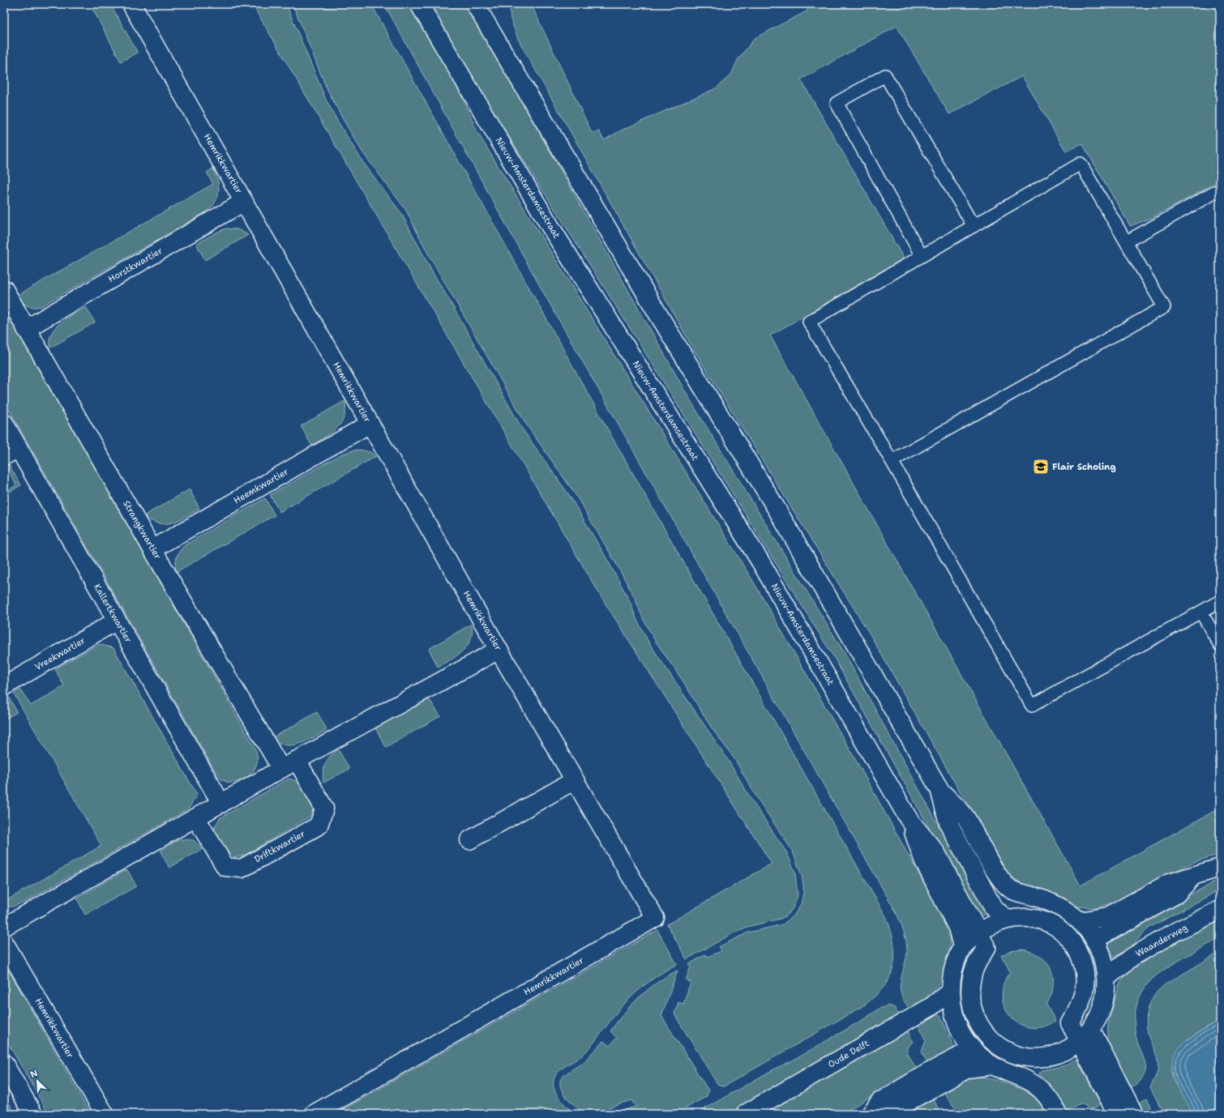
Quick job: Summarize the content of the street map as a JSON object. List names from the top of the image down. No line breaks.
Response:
{"streets":{"street":["Hemrikkwartier","Nieuw-Amsterdamsestraat","Horstkwartier","Heemkwartier","Strangkwartier","Kallertkwartier","Vreekwartier","Driftkwartier","Waanderweg","Oude Delft"]},"crossings":[["Hemrikkwartier","Horstkwartier"],["Hemrikkwartier","Heemkwartier"],["Horstkwartier","Strangkwartier"],["Heemkwartier","Strangkwartier"],["Kallertkwartier","Vreekwartier"]],"places":{"school or university":["Flair Scholing"]},"north":"top left"}
